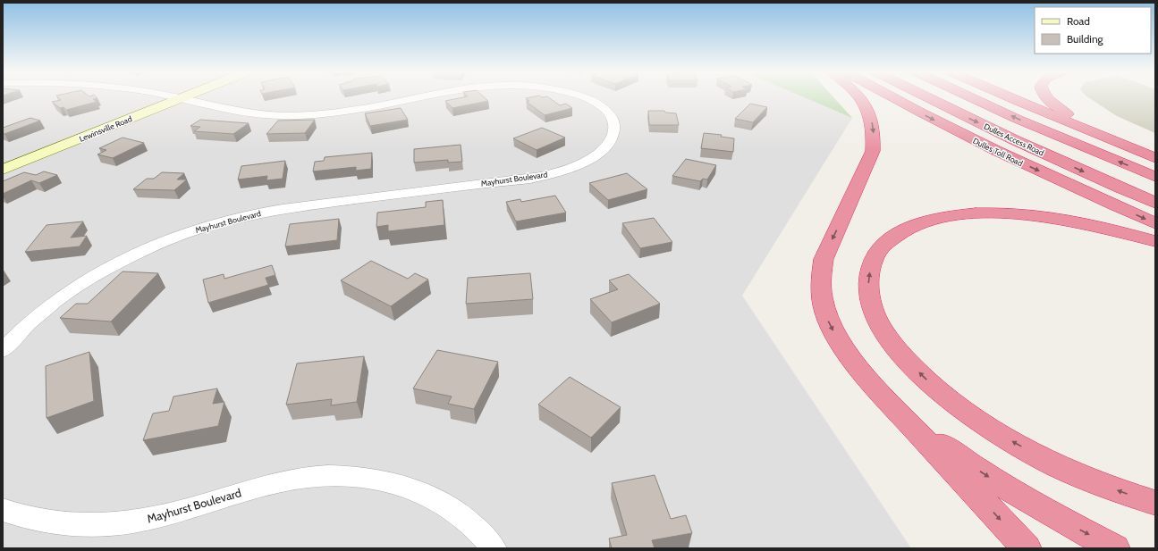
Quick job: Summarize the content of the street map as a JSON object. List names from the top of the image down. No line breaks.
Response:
{"streets":{"highway":["Dulles Access Road","Dulles Toll Road"],"main road":["Lewinsville Road"],"street":["Mayhurst Boulevard"]},"crossings":[["Lewinsville Road","Mayhurst Boulevard"]],"legend":["Road","Building"]}
